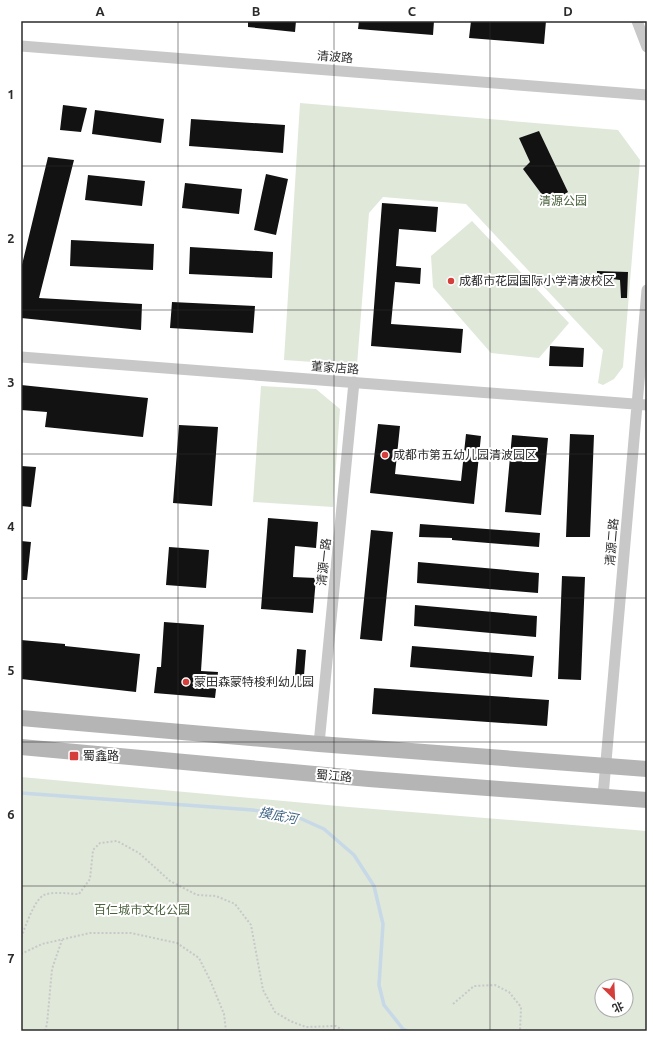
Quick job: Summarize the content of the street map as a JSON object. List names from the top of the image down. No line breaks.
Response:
{"streets":{"street":["清波路","董家店路","清源二路","清源一路","蜀江路"]},"crossings":[["董家店路","清源二路"],["董家店路","清源一路"],["清源二路","蜀江路"]],"water":["摸底河"],"parks":["清源公园","百仁城市文化公园"],"places":{"other":["成都市花园国际小学清波校区","成都市第五幼儿园清波园区","蒙田森蒙特梭利幼儿园"],"transit":["蜀鑫路"]},"north":"bottom right","grid":{"columns":["A","B","C","D"],"rows":["1","2","3","4","5","6","7"]}}
